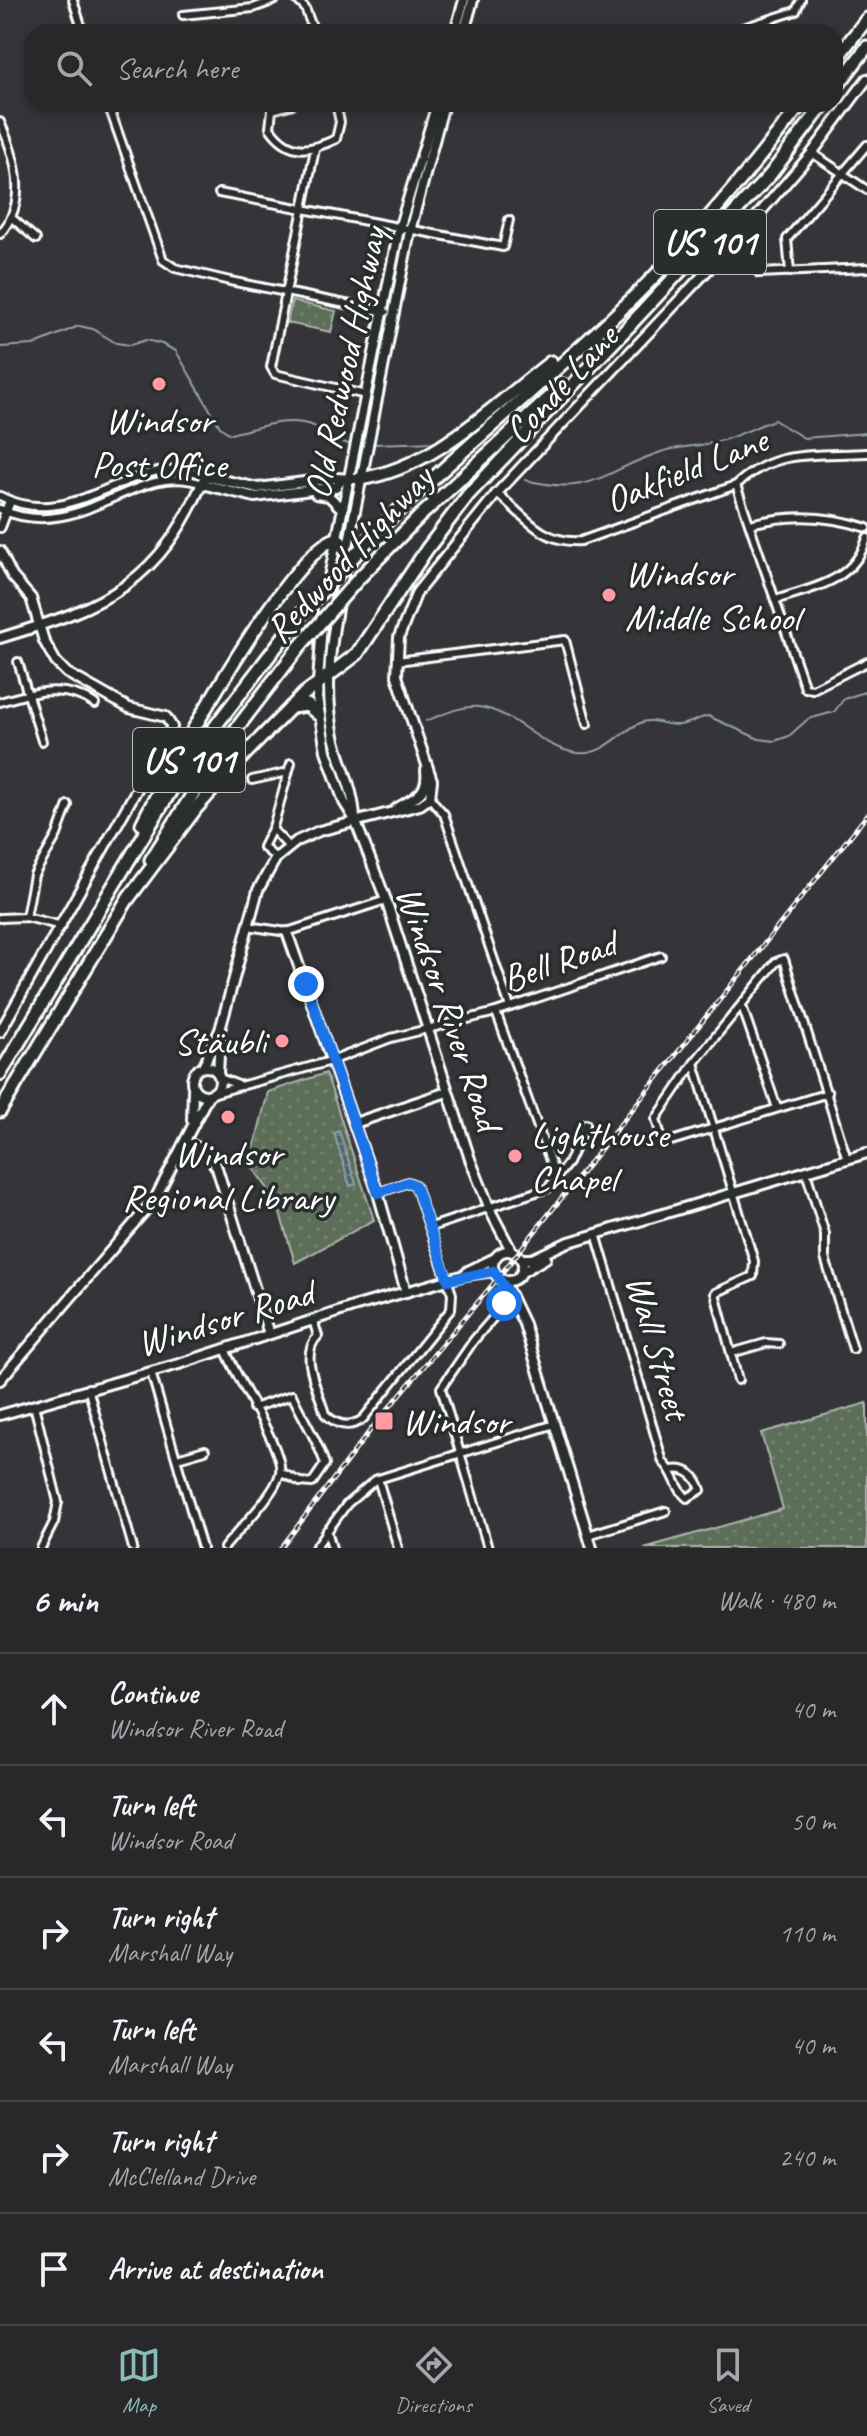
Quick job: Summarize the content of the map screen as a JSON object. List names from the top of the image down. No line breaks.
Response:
{"streets":{"highway":["US 101","Redwood Highway"],"main road":["Old Redwood Highway","Conde Lane","Windsor River Road","Windsor Road"],"street":["Oakfield Lane","Bell Road","Wall Street"]},"crossings":[["Old Redwood Highway","Windsor River Road"],["Conde Lane","Oakfield Lane"],["Bell Road","Windsor River Road"],["Windsor River Road","Windsor Road"]],"places":{"other":["Windsor Post Office","Windsor Middle School","Stäubli","Windsor Regional Library","Lighthouse Chapel"],"transit":["Windsor"]},"page":{"search":"Search here","heading":["6 min","Walk · 480 m"],"list":[["Continue","Windsor River Road","40 m"],["Turn left","Windsor Road","50 m"],["Turn right","Marshall Way","110 m"],["Turn left","Marshall Way","40 m"],["Turn right","McClelland Drive","240 m"],"Arrive at destination"],"nav":["Map","Directions","Saved"]}}
